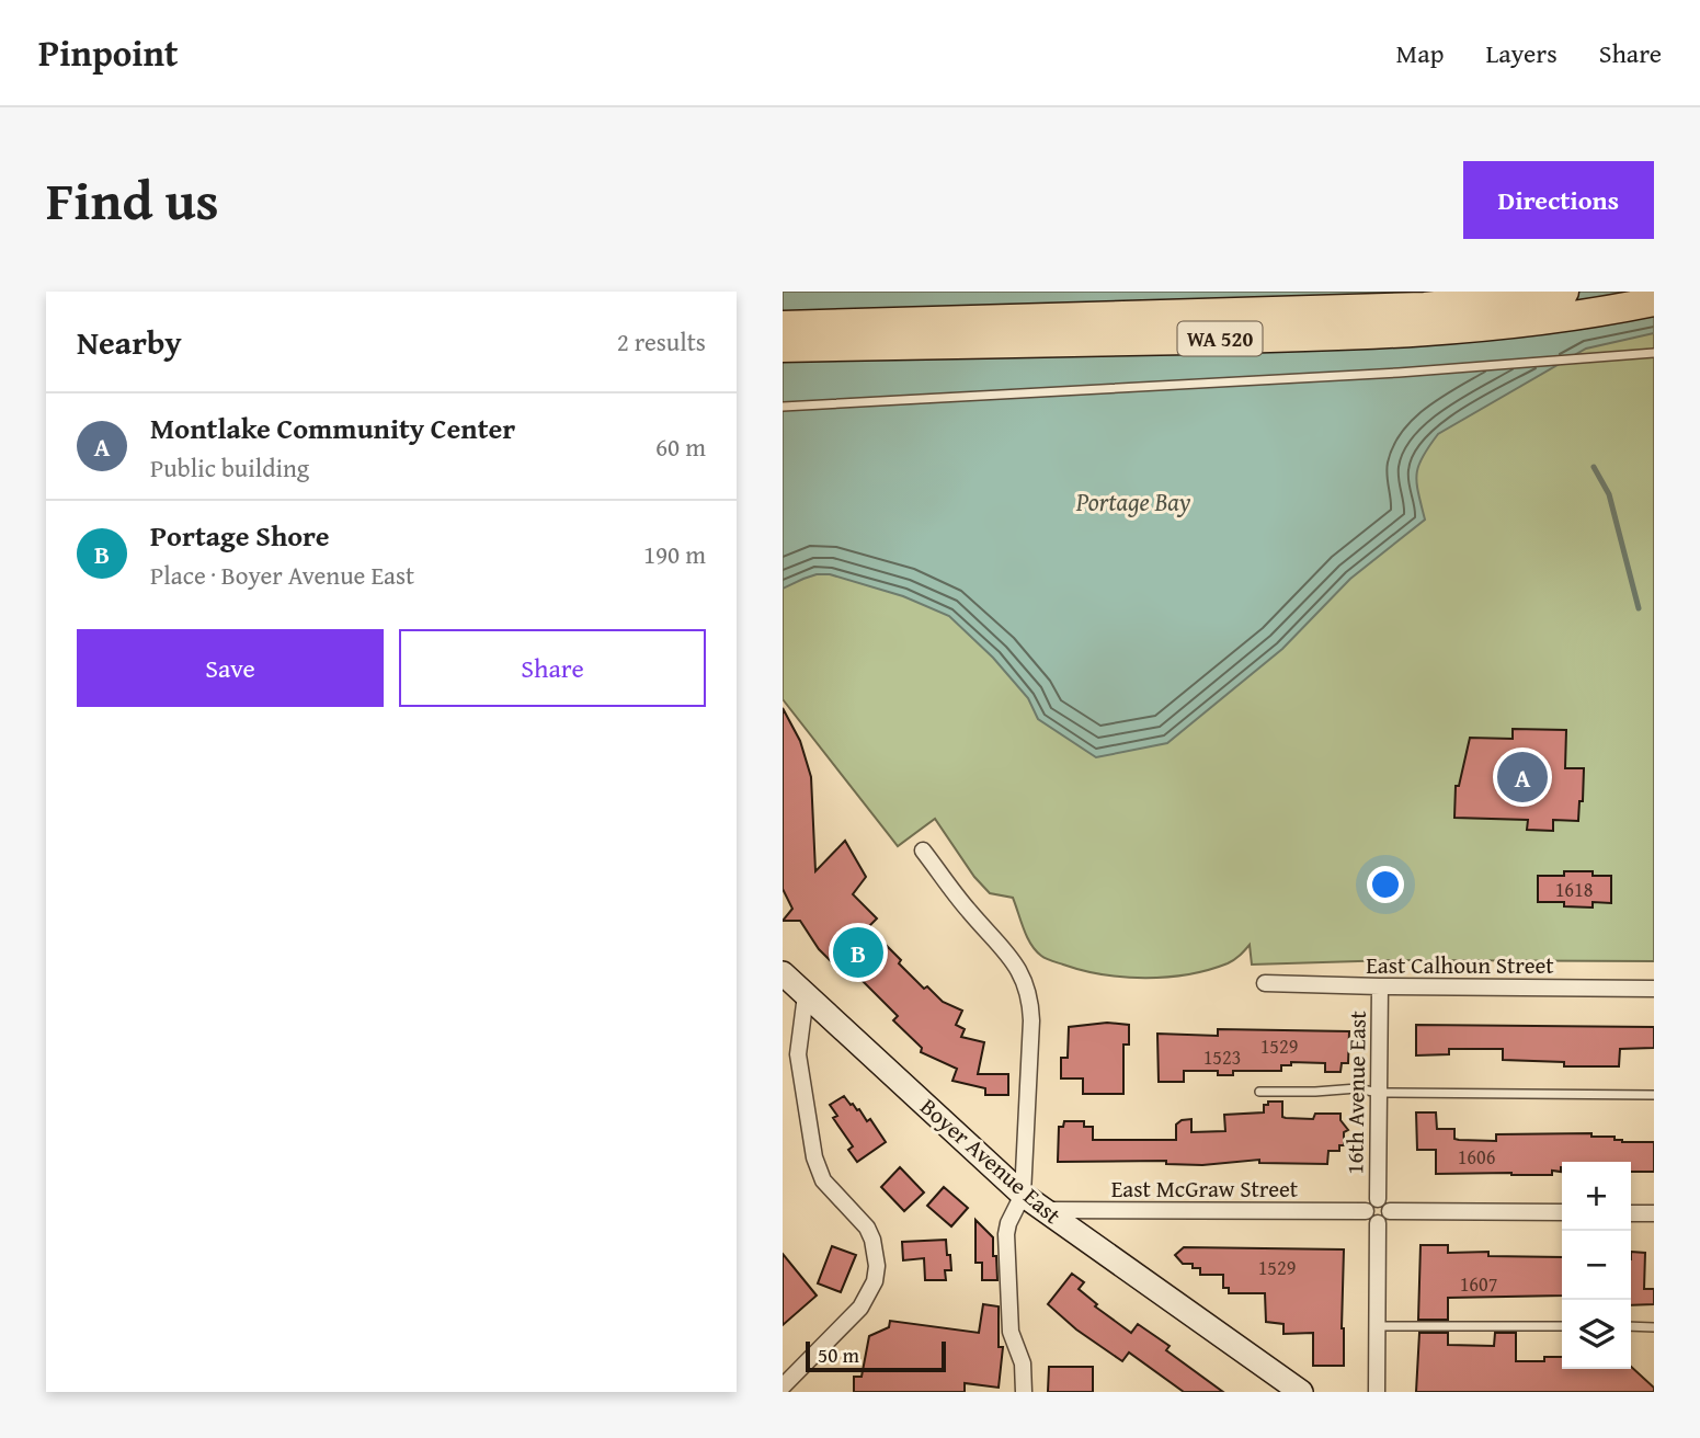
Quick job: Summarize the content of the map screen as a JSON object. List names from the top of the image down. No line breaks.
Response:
{"streets":{"highway":["WA 520"],"street":["East Calhoun Street","16th Avenue East","Boyer Avenue East","East McGraw Street"]},"crossings":[["East Calhoun Street","16th Avenue East"],["16th Avenue East","East McGraw Street"],["Boyer Avenue East","East McGraw Street"]],"water":["Portage Bay"],"house_numbers":["1618","1529","1523","1606","1529","1607"],"scale_bar":"50 m","page":{"header":"Pinpoint","nav":["Map","Layers","Share"],"title":"Find us","buttons":["Directions",["Save","Share"]],"heading":["Nearby","2 results"],"list":[{"mark":"A","name":"Montlake Community Center","note":"Public building","value":"60 m"},{"mark":"B","name":"Portage Shore","note":"Place · Boyer Avenue East","value":"190 m"}],"pins":["A","B"],"map_buttons":["+","−"],"scale":"50 m"}}
